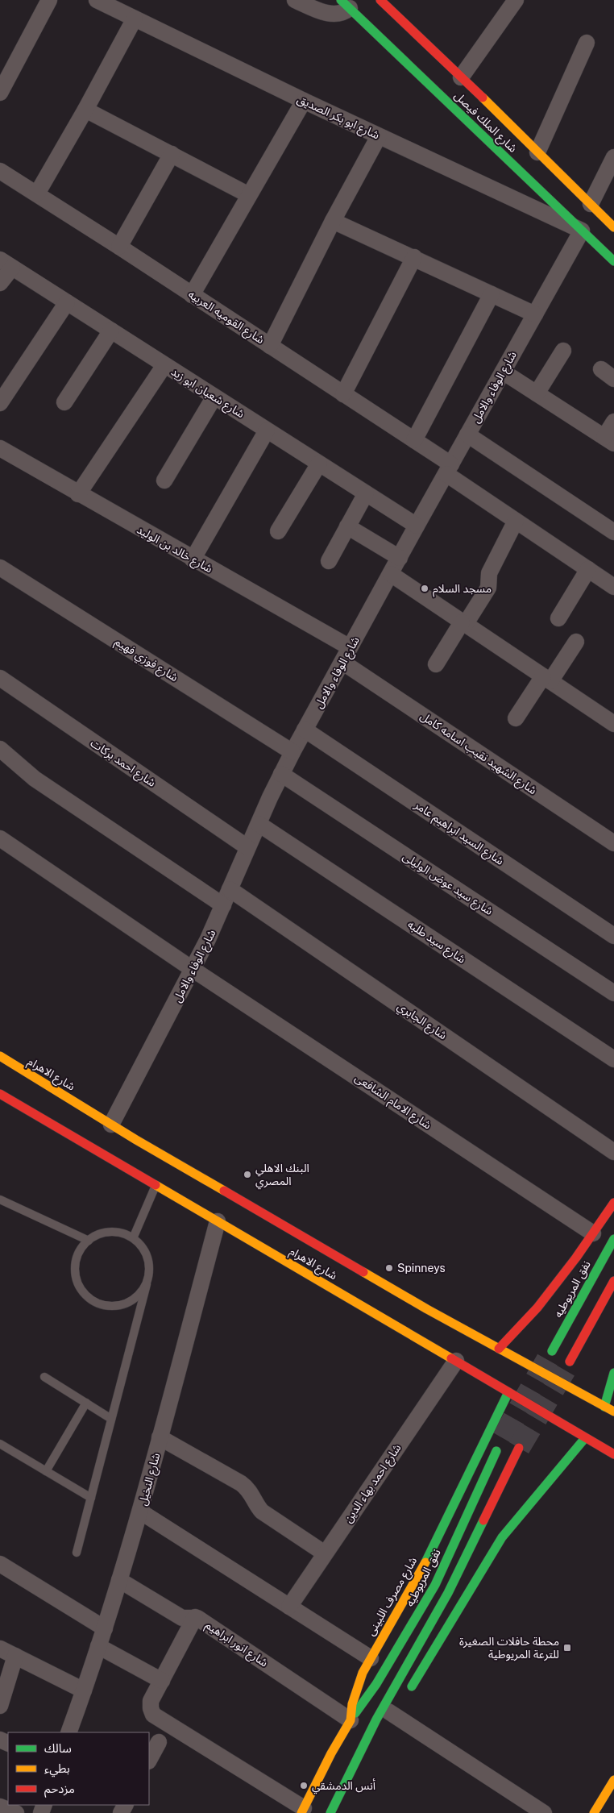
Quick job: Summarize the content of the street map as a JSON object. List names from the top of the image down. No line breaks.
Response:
{"streets":{"main road":["شارع الملك فيصل","شارع الاهرام","نفق المريوطيه","شارع مصرف اللبينى"],"street":["شارع ابو بكر الصديق","شارع القوميه العربيه","شارع الوفاء والامل","شارع شعبان ابو زيد","شارع خالد بن الوليد","شارع فوزي فهيم","شارع الشهيد نقيب اسامه كامل","شارع احمد بركات","شارع السيد ابراهيم عامر","شارع سيد عوض الوليلى","شارع سيد طلبه","شارع الجابري","شارع الامام الشافعى","شارع النخيل","شارع احمد بهاء الدين","شارع انور ابراهيم"]},"crossings":[["شارع ابو بكر الصديق","شارع الملك فيصل"],["شارع ابو بكر الصديق","شارع الوفاء والامل"],["شارع الملك فيصل","شارع الوفاء والامل"],["شارع القوميه العربيه","شارع الوفاء والامل"],["شارع الوفاء والامل","شارع شعبان ابو زيد"],["شارع الوفاء والامل","شارع خالد بن الوليد"],["شارع الوفاء والامل","شارع فوزي فهيم"],["شارع الوفاء والامل","شارع الشهيد نقيب اسامه كامل"],["شارع الوفاء والامل","شارع احمد بركات"],["شارع الوفاء والامل","شارع السيد ابراهيم عامر"],["شارع الوفاء والامل","شارع سيد عوض الوليلى"],["شارع الوفاء والامل","شارع سيد طلبه"],["شارع الوفاء والامل","شارع الجابري"],["شارع الوفاء والامل","شارع الاهرام"],["شارع الوفاء والامل","شارع الامام الشافعى"],["شارع الاهرام","شارع النخيل"],["شارع الاهرام","شارع احمد بهاء الدين"],["شارع الاهرام","شارع مصرف اللبينى"],["نفق المريوطيه","شارع مصرف اللبينى"],["نفق المريوطيه","شارع انور ابراهيم"],["شارع النخيل","شارع انور ابراهيم"],["شارع مصرف اللبينى","شارع انور ابراهيم"]],"places":{"other":["مسجد السلام","البنك الاهلي المصري","Spinneys","أنس الدمشقي"],"transit":["محطة حافلات الصغيرة للترعة المريوطية"]},"legend":["سالك","بطيء","مزدحم"]}
